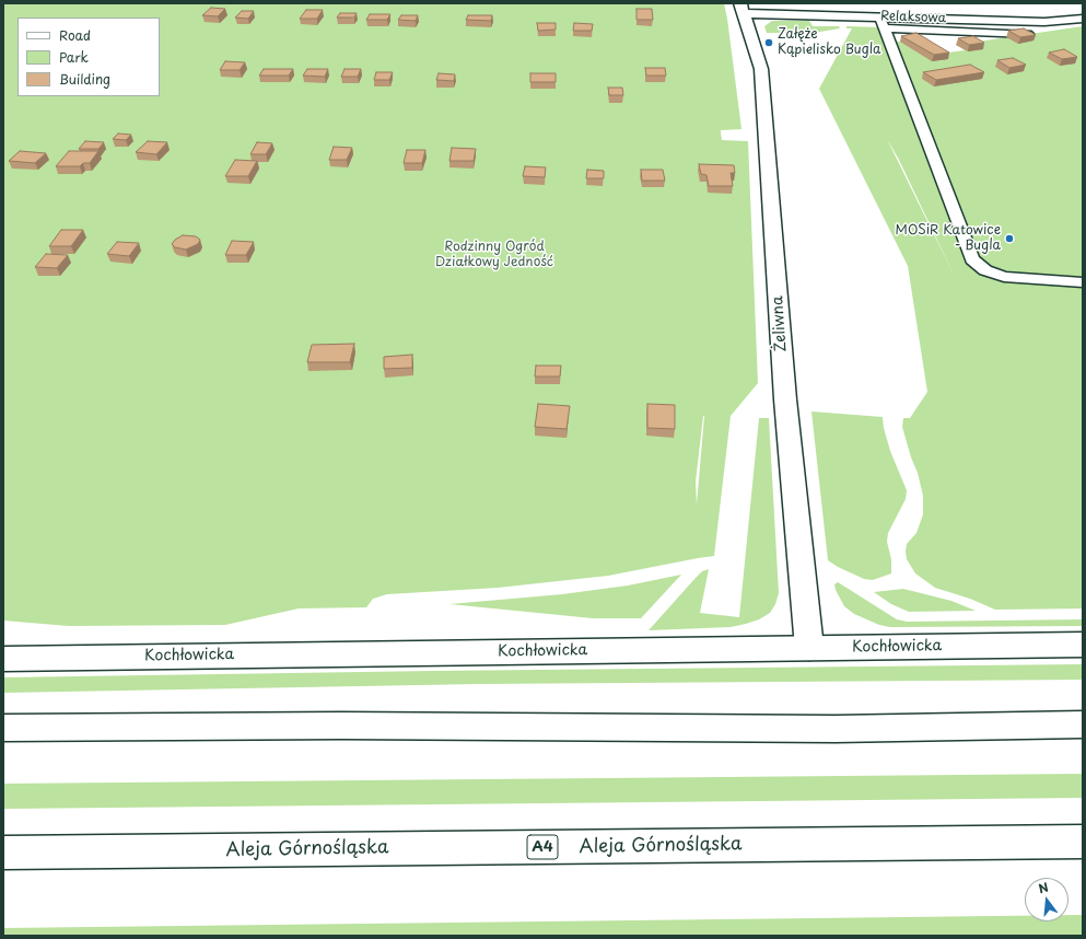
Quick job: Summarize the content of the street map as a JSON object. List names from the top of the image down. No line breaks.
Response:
{"streets":{"main road":["Relaksowa","Żeliwna","Kochłowicka","Aleja Górnośląska","A4"]},"crossings":[["Relaksowa","Żeliwna"],["Żeliwna","Kochłowicka"]],"parks":["Rodzinny Ogród Działkowy Jedność"],"places":["Załęże Kąpielisko Bugla","MOSiR Katowice - Bugla"],"legend":["Road","Park","Building"],"north":"top"}
